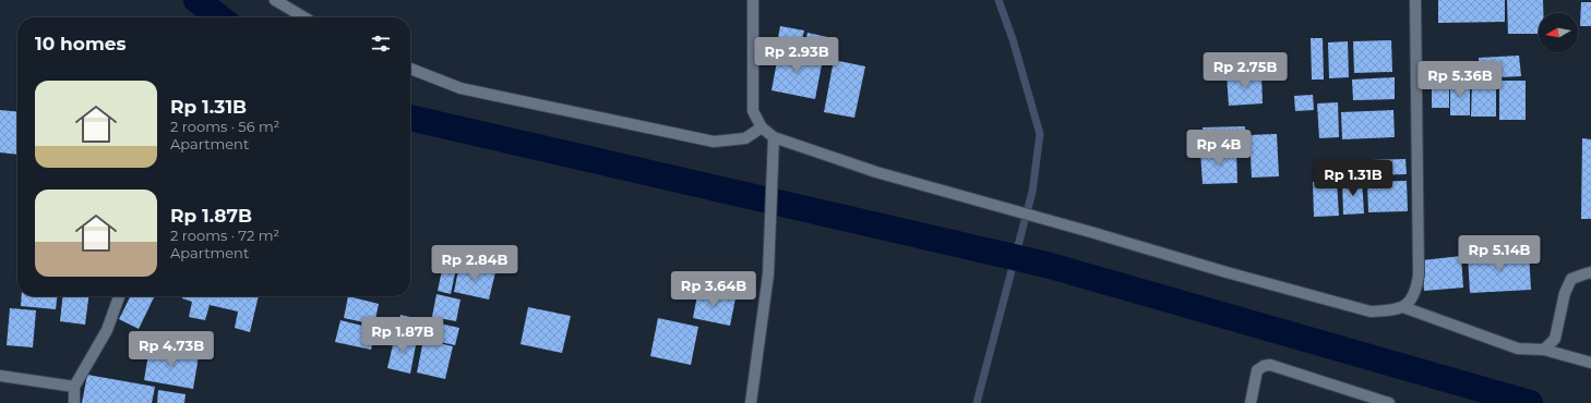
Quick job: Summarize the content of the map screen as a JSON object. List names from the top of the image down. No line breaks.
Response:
{"north":"left","page":{"heading":"10 homes","price":["Rp 2.93B","Rp 2.75B","Rp 5.36B","Rp 4B","Rp 1.31B","Rp 5.14B","Rp 2.84B","Rp 3.64B","Rp 1.87B","Rp 4.73B"],"list":[{"name":"Rp 1.31B","note":"2 rooms · 56 m² · Apartment"},{"name":"Rp 1.87B","note":"2 rooms · 72 m² · Apartment"}]}}
